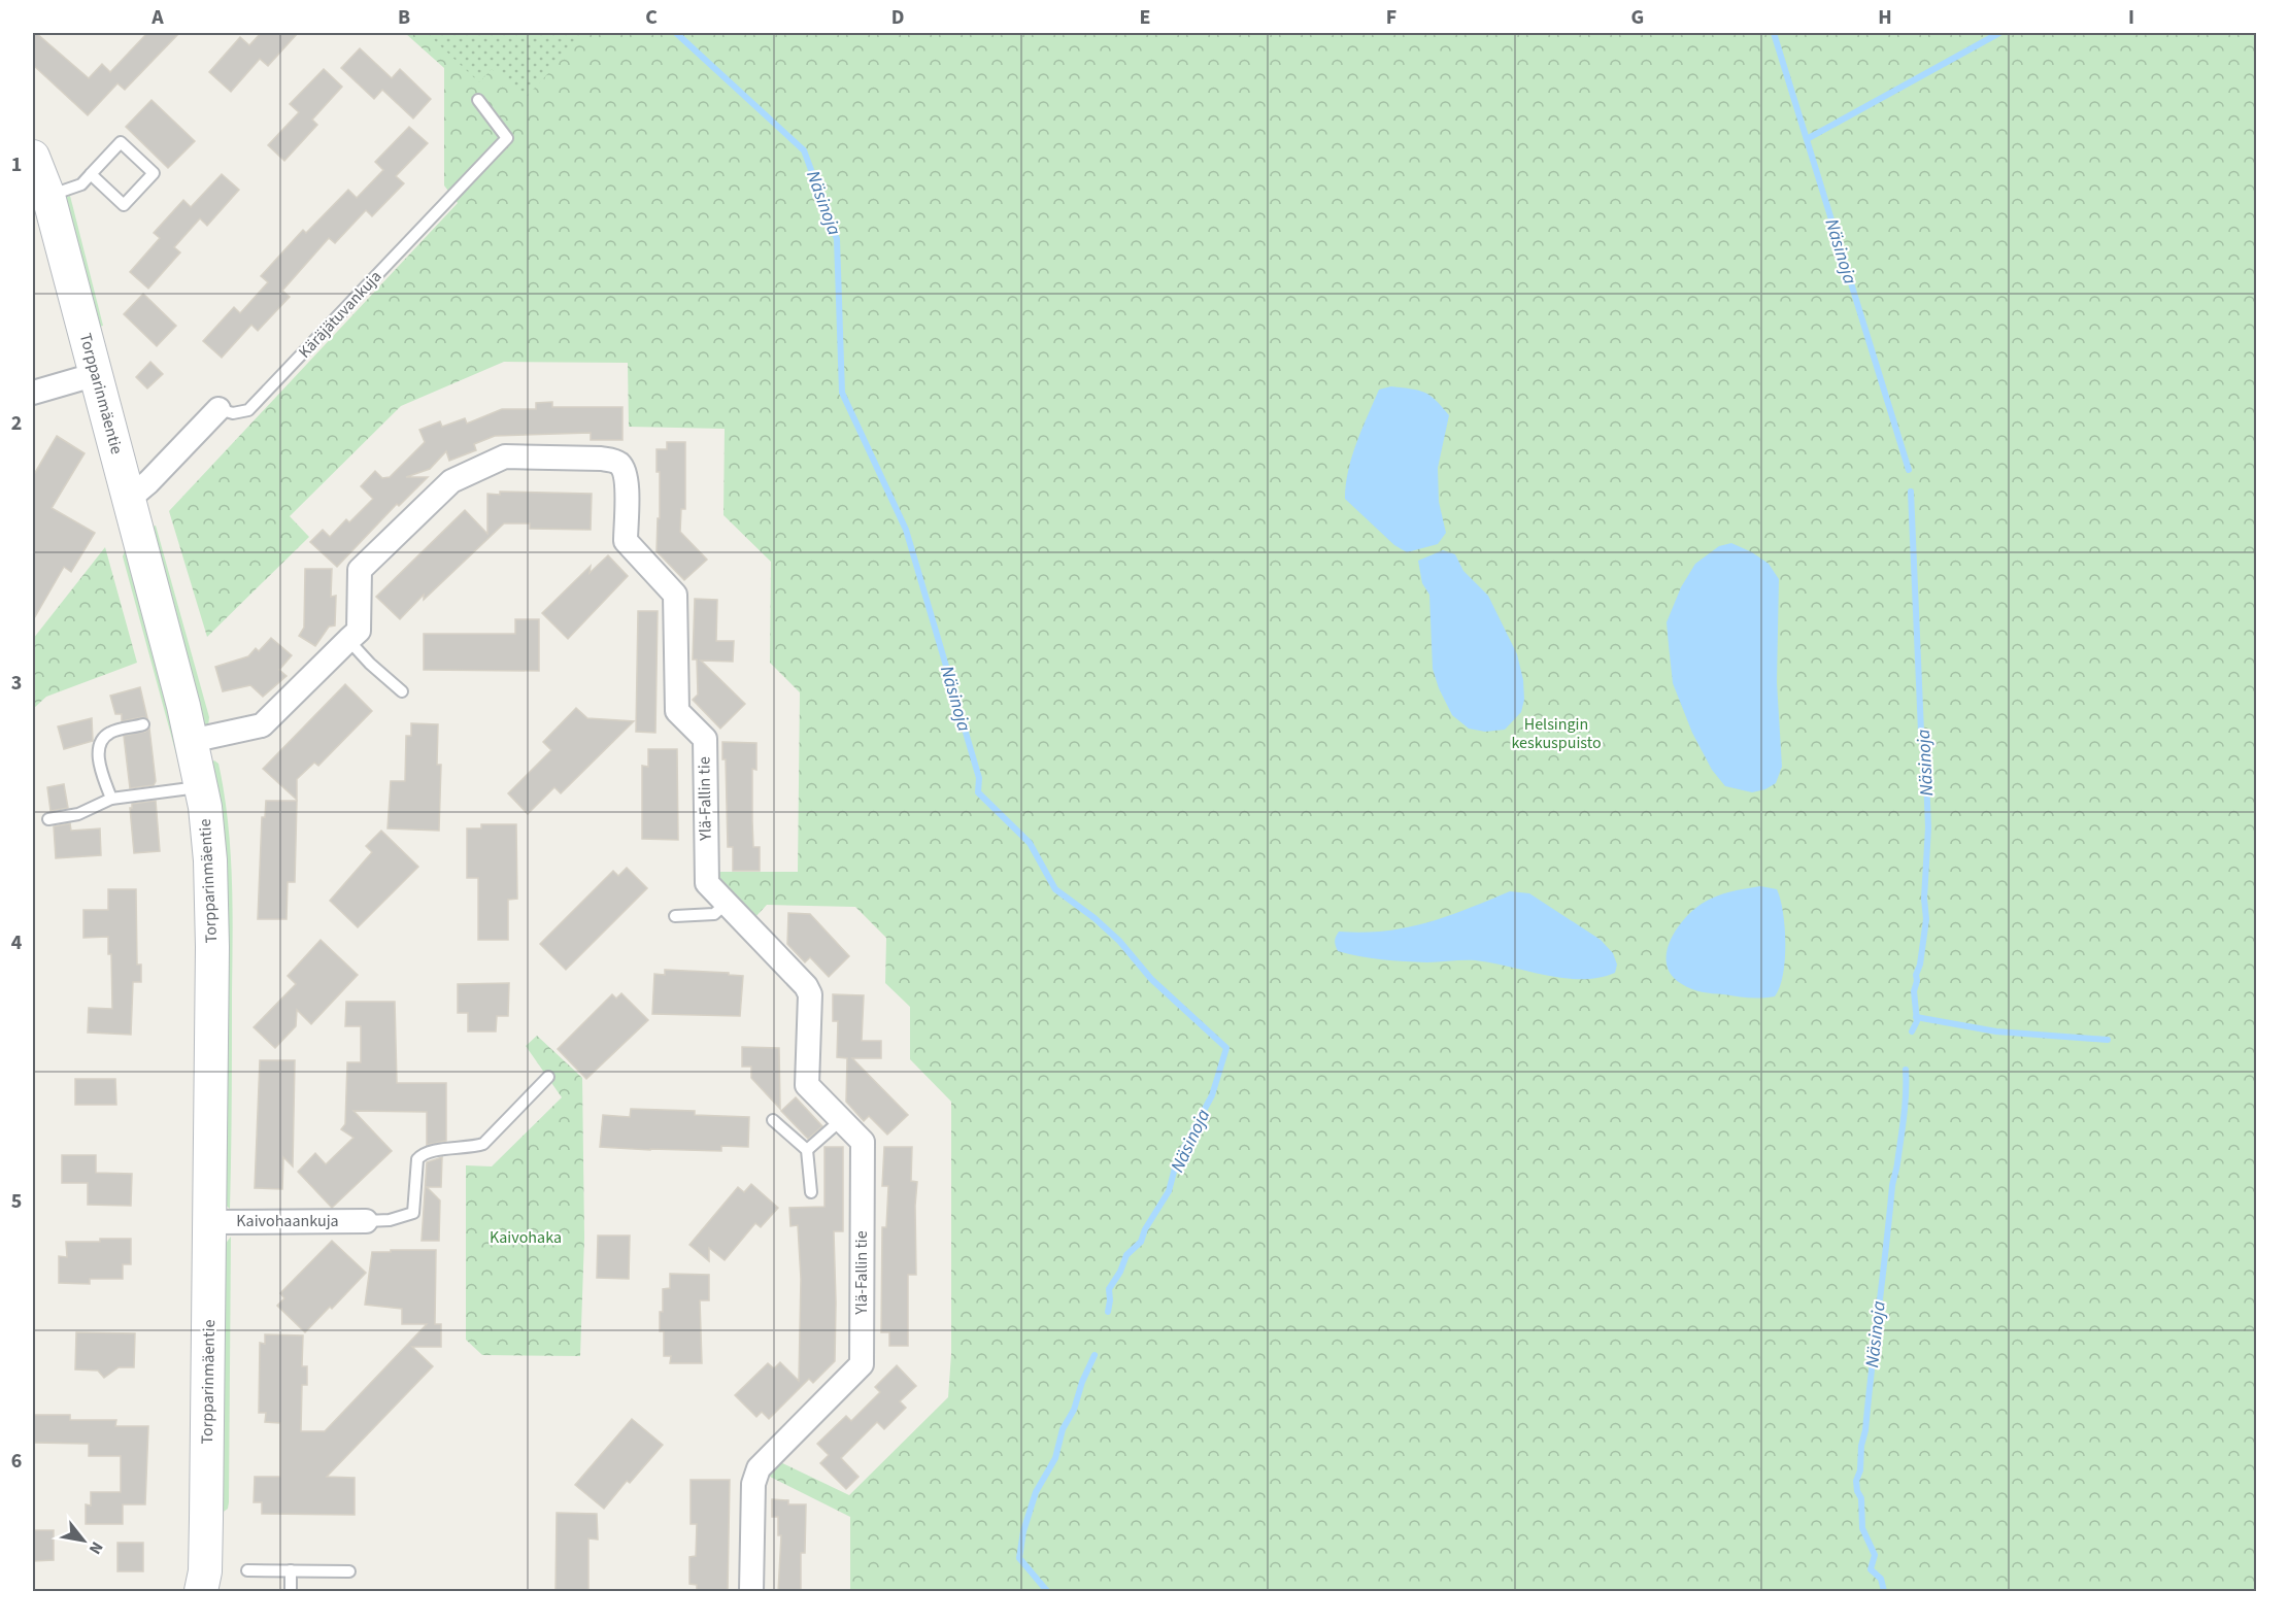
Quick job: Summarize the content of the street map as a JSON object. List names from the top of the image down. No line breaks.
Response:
{"streets":{"street":["Käräjätuvankuja","Torpparinmäentie","Ylä-Fallin tie","Kaivohaankuja"]},"crossings":[["Käräjätuvankuja","Torpparinmäentie"],["Torpparinmäentie","Ylä-Fallin tie"],["Torpparinmäentie","Kaivohaankuja"]],"water":["Näsinoja"],"parks":["Helsingin keskuspuisto","Kaivohaka"],"north":"bottom right","grid":{"columns":["A","B","C","D","E","F","G","H","I"],"rows":["1","2","3","4","5","6"]}}
